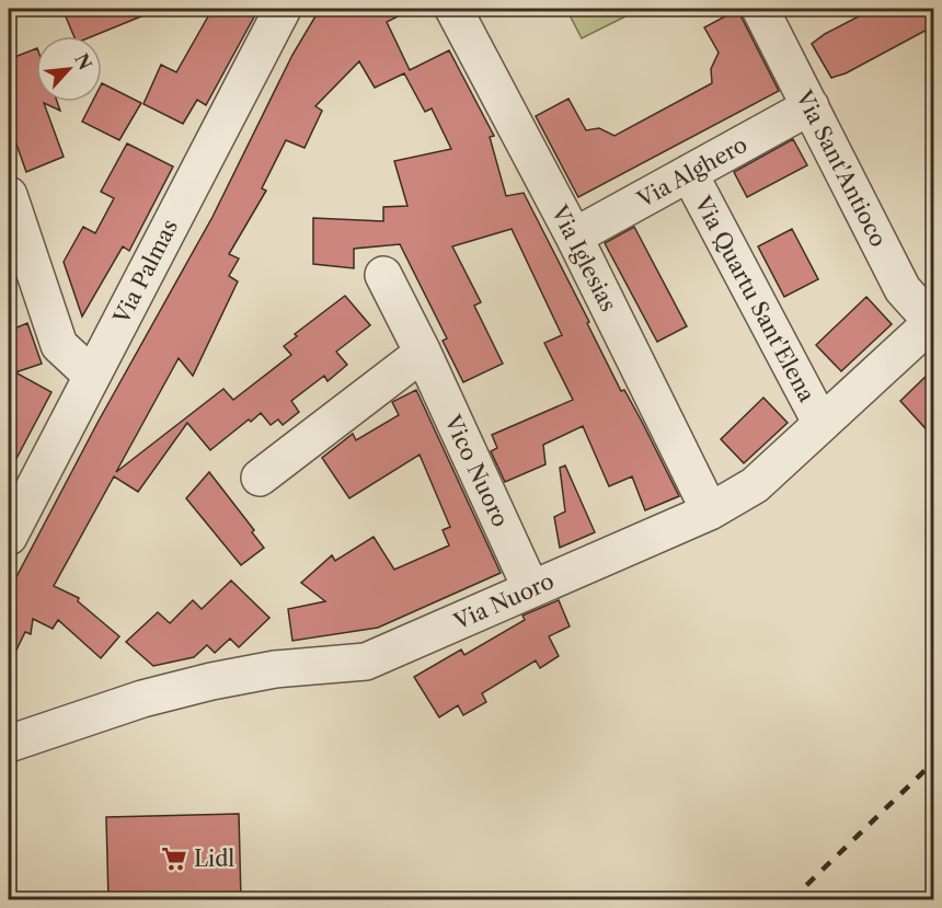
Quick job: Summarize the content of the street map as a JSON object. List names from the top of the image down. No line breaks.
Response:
{"streets":{"street":["Via Sant'Antioco","Via Alghero","Via Iglesias","Via Palmas","Via Quartu Sant'Elena","Vico Nuoro","Via Nuoro"]},"crossings":[["Via Sant'Antioco","Via Alghero"],["Via Sant'Antioco","Via Nuoro"],["Via Alghero","Via Iglesias"],["Via Alghero","Via Quartu Sant'Elena"],["Via Iglesias","Via Nuoro"],["Via Quartu Sant'Elena","Via Nuoro"],["Vico Nuoro","Via Nuoro"]],"places":{"supermarket":["Lidl"]},"north":"top right"}
